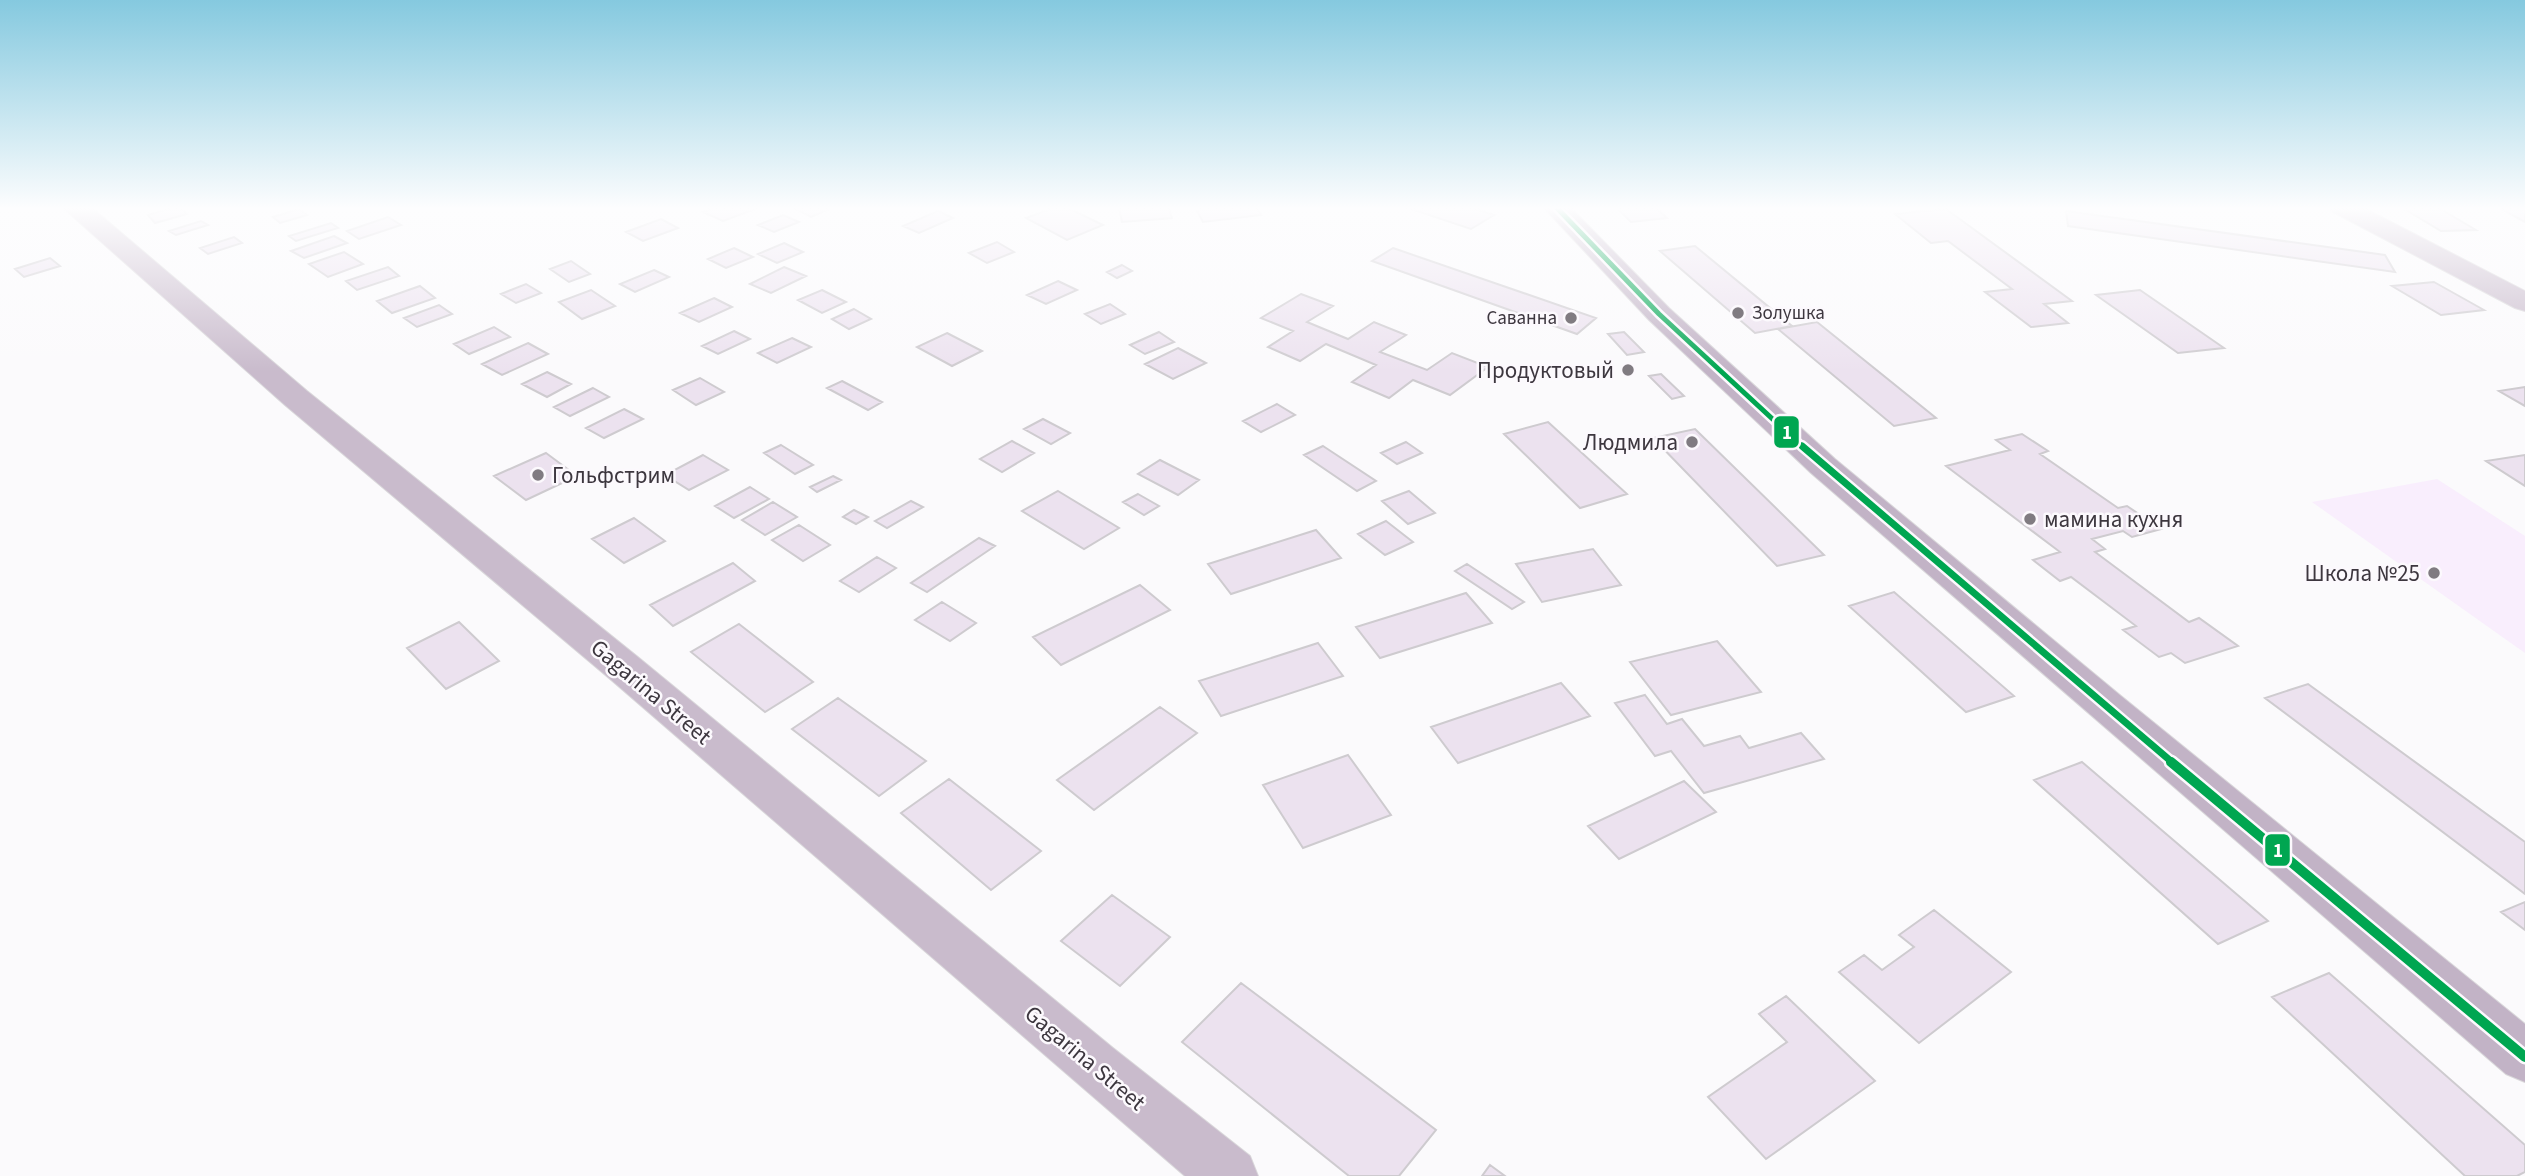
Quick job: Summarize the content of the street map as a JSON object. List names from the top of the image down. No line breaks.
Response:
{"streets":{"main road":["Gagarina Street"]},"places":["Золушка","Саванна","Продуктовый","Людмила","Гольфстрим","мамина кухня","Школа №25"],"lines":["transit line 1"]}
